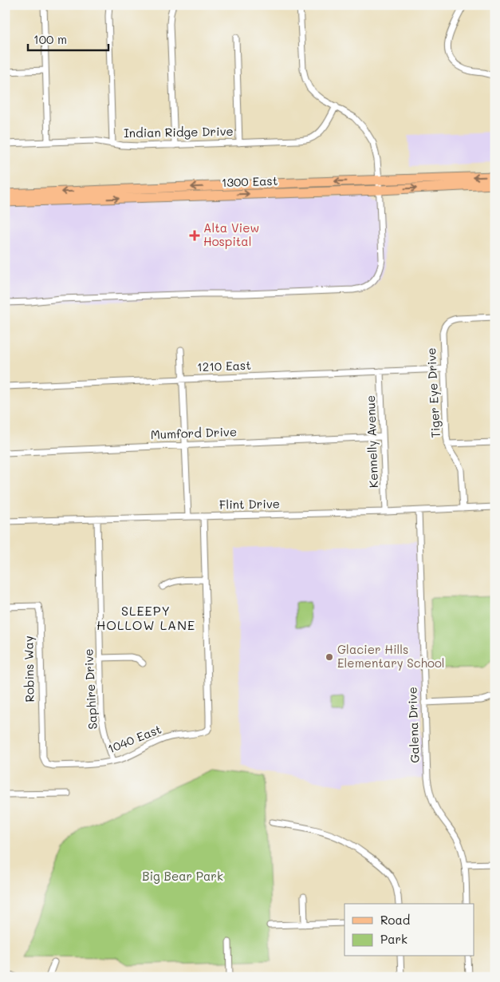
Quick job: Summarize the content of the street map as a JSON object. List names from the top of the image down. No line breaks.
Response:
{"streets":{"main road":["1300 East"],"street":["Indian Ridge Drive","1210 East","Tiger Eye Drive","Mumford Drive","Kennelly Avenue","Flint Drive","Robins Way","Saphire Drive","Galena Drive","1040 East"]},"crossings":[["1210 East","Tiger Eye Drive"],["1210 East","Kennelly Avenue"],["Tiger Eye Drive","Flint Drive"],["Mumford Drive","Kennelly Avenue"],["Kennelly Avenue","Flint Drive"],["Flint Drive","Saphire Drive"],["Flint Drive","Galena Drive"],["Robins Way","1040 East"],["Saphire Drive","1040 East"]],"districts":["SLEEPY HOLLOW LANE"],"parks":["Big Bear Park"],"places":{"health":["Alta View Hospital"],"other":["Glacier Hills Elementary School"]},"legend":["Road","Park"],"scale_bar":"100 m"}
